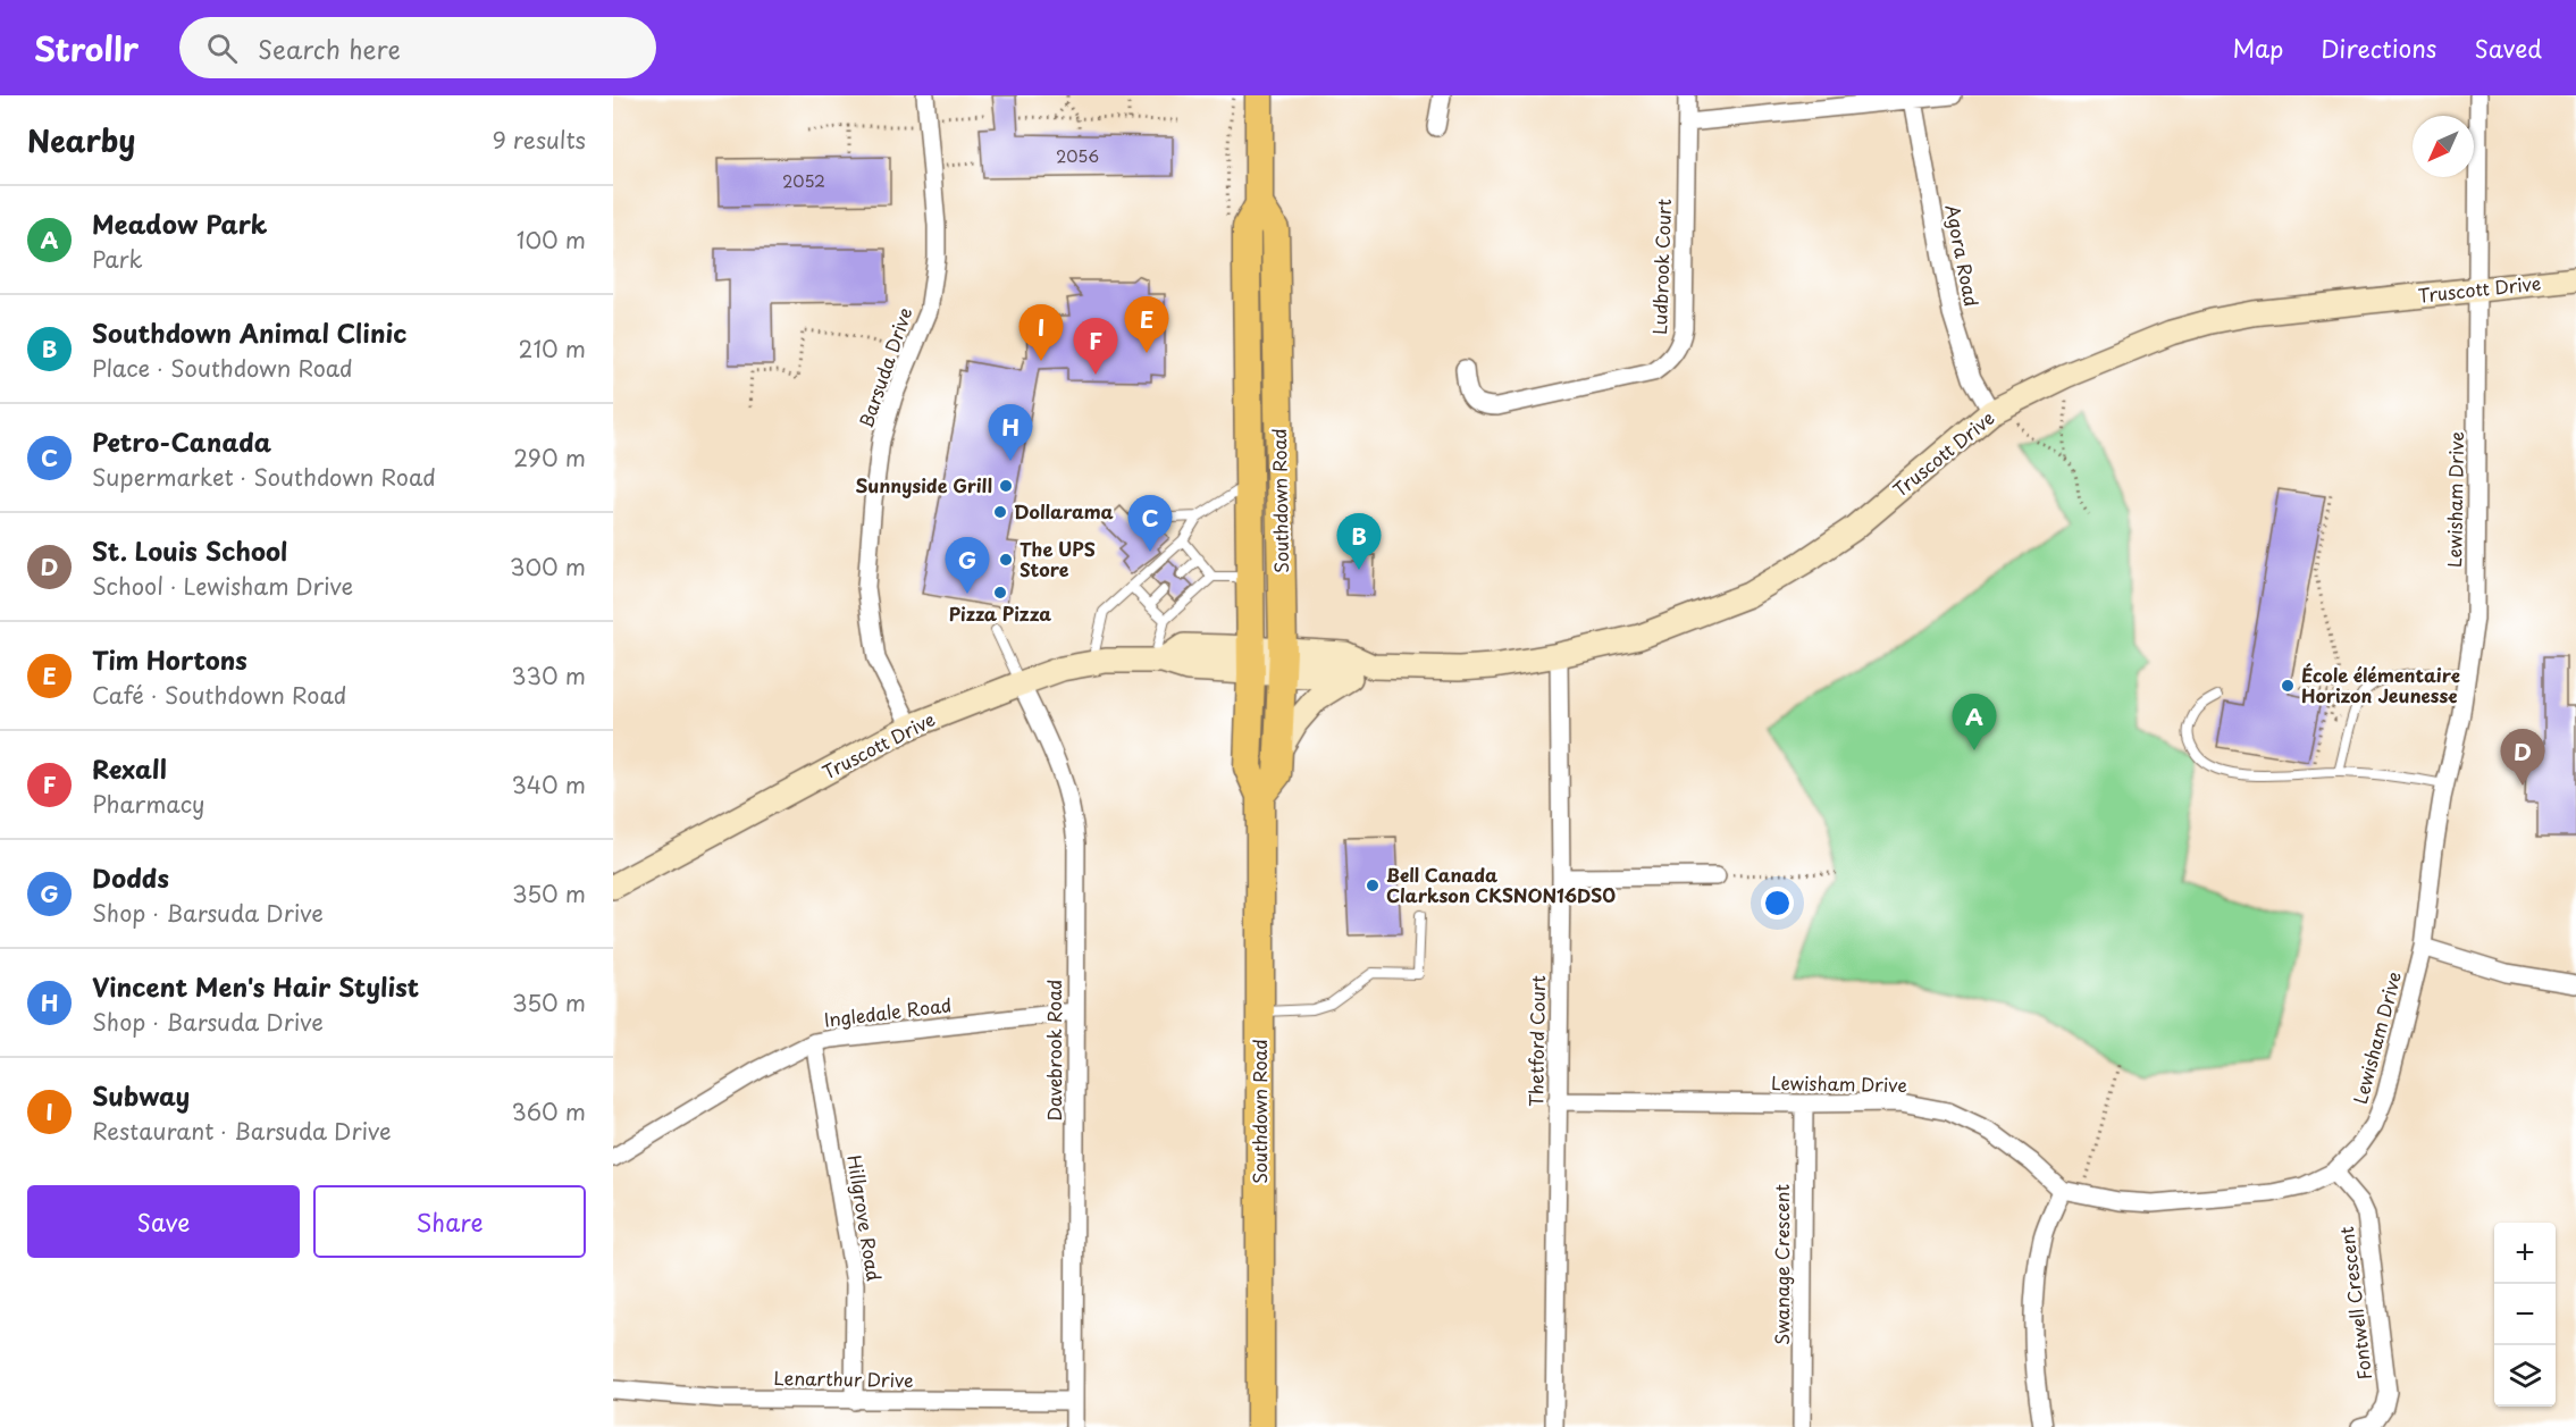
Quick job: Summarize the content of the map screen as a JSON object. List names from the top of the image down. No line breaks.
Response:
{"streets":{"main road":["Southdown Road"],"street":["Agora Road","Ludbrook Court","Truscott Drive","Barsuda Drive","Lewisham Drive","Ingledale Road","Thetford Court","Davebrook Road","Hillgrove Road","Swanage Crescent","Fontwell Crescent","Lenarthur Drive"]},"crossings":[["Agora Road","Truscott Drive"],["Truscott Drive","Barsuda Drive"],["Truscott Drive","Lewisham Drive"],["Truscott Drive","Southdown Road"],["Truscott Drive","Thetford Court"],["Truscott Drive","Davebrook Road"],["Lewisham Drive","Thetford Court"],["Lewisham Drive","Swanage Crescent"],["Lewisham Drive","Fontwell Crescent"],["Ingledale Road","Davebrook Road"],["Ingledale Road","Hillgrove Road"],["Davebrook Road","Lenarthur Drive"],["Hillgrove Road","Lenarthur Drive"]],"places":["Sunnyside Grill","Dollarama","The UPS Store","Pizza Pizza","École élémentaire Horizon Jeunesse","Bell Canada Clarkson CKSNON16DS0"],"house_numbers":["2056","2052"],"north":"bottom left","page":{"header":"Strollr","search":"Search here","nav":["Map","Directions","Saved"],"heading":["Nearby","9 results"],"list":[{"mark":"A","name":"Meadow Park","note":"Park","value":"100 m"},{"mark":"B","name":"Southdown Animal Clinic","note":"Place · Southdown Road","value":"210 m"},{"mark":"C","name":"Petro-Canada","note":"Supermarket · Southdown Road","value":"290 m"},{"mark":"D","name":"St. Louis School","note":"School · Lewisham Drive","value":"300 m"},{"mark":"E","name":"Tim Hortons","note":"Café · Southdown Road","value":"330 m"},{"mark":"F","name":"Rexall","note":"Pharmacy","value":"340 m"},{"mark":"G","name":"Dodds","note":"Shop · Barsuda Drive","value":"350 m"},{"mark":"H","name":"Vincent Men's Hair Stylist","note":"Shop · Barsuda Drive","value":"350 m"},{"mark":"I","name":"Subway","note":"Restaurant · Barsuda Drive","value":"360 m"}],"pins":["E","I","F","H","C","B","G","A","D"],"buttons":["Save","Share"],"map_buttons":["+","−"]}}
